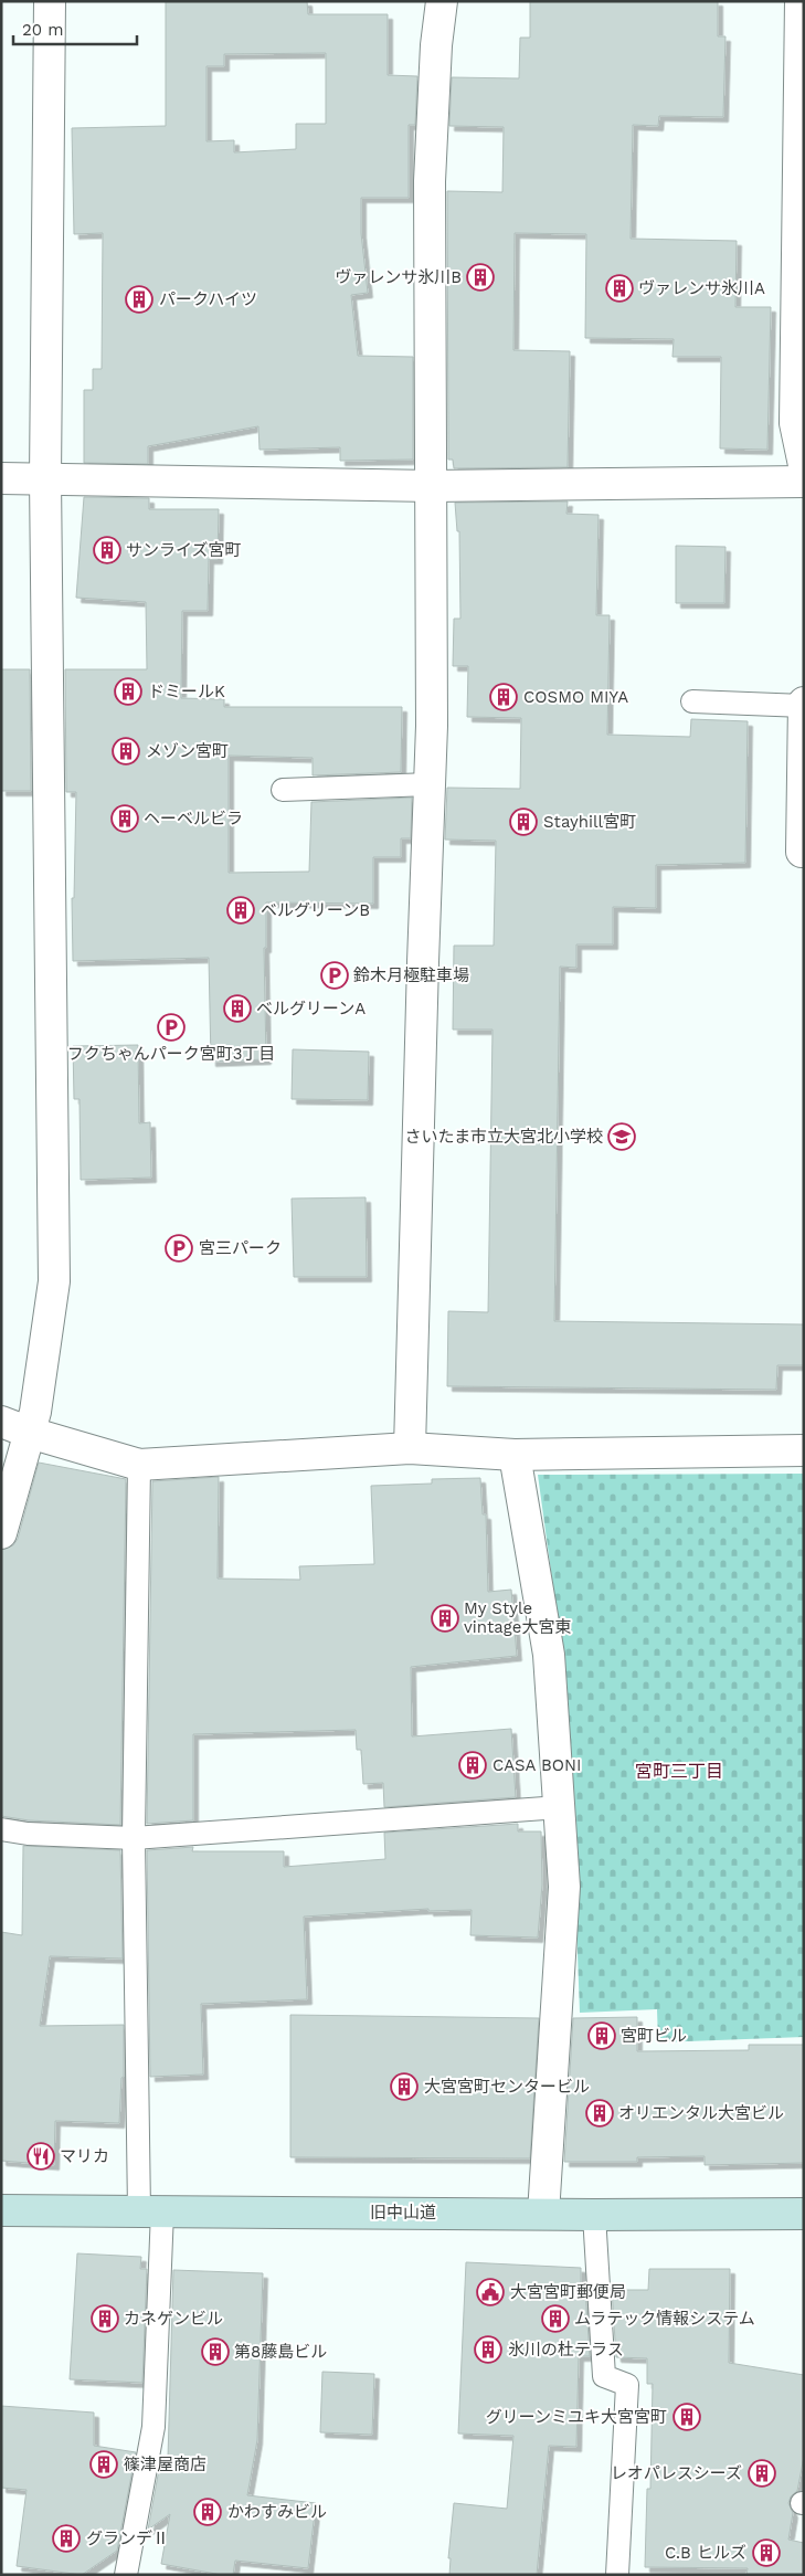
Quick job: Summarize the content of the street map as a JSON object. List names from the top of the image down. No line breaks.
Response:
{"streets":{"main road":["旧中山道"]},"districts":["宮町三丁目"],"places":{"building":["ヴァレンサ氷川B","ヴァレンサ氷川A","パークハイツ","サンライズ宮町","ドミールK","COSMO MIYA","メゾン宮町","ヘーベルビラ","Stayhill宮町","ベルグリーンB","ベルグリーンA","My Style vintage大宮東","CASA BONI","宮町ビル","大宮宮町センタービル","オリエンタル大宮ビル","カネゲンビル","ムラテック情報システム","氷川の杜テラス","第8藤島ビル","グリーンミユキ大宮宮町","篠津屋商店","レオパレスシーズ","かわすみビル","グランデⅡ","C.B ヒルズ"],"parking":["鈴木月極駐車場","フクちゃんパーク宮町3丁目","宮三パーク"],"school or university":["さいたま市立大宮北小学校"],"restaurant":["マリカ"],"public building":["大宮宮町郵便局"]},"scale_bar":"20 m"}
